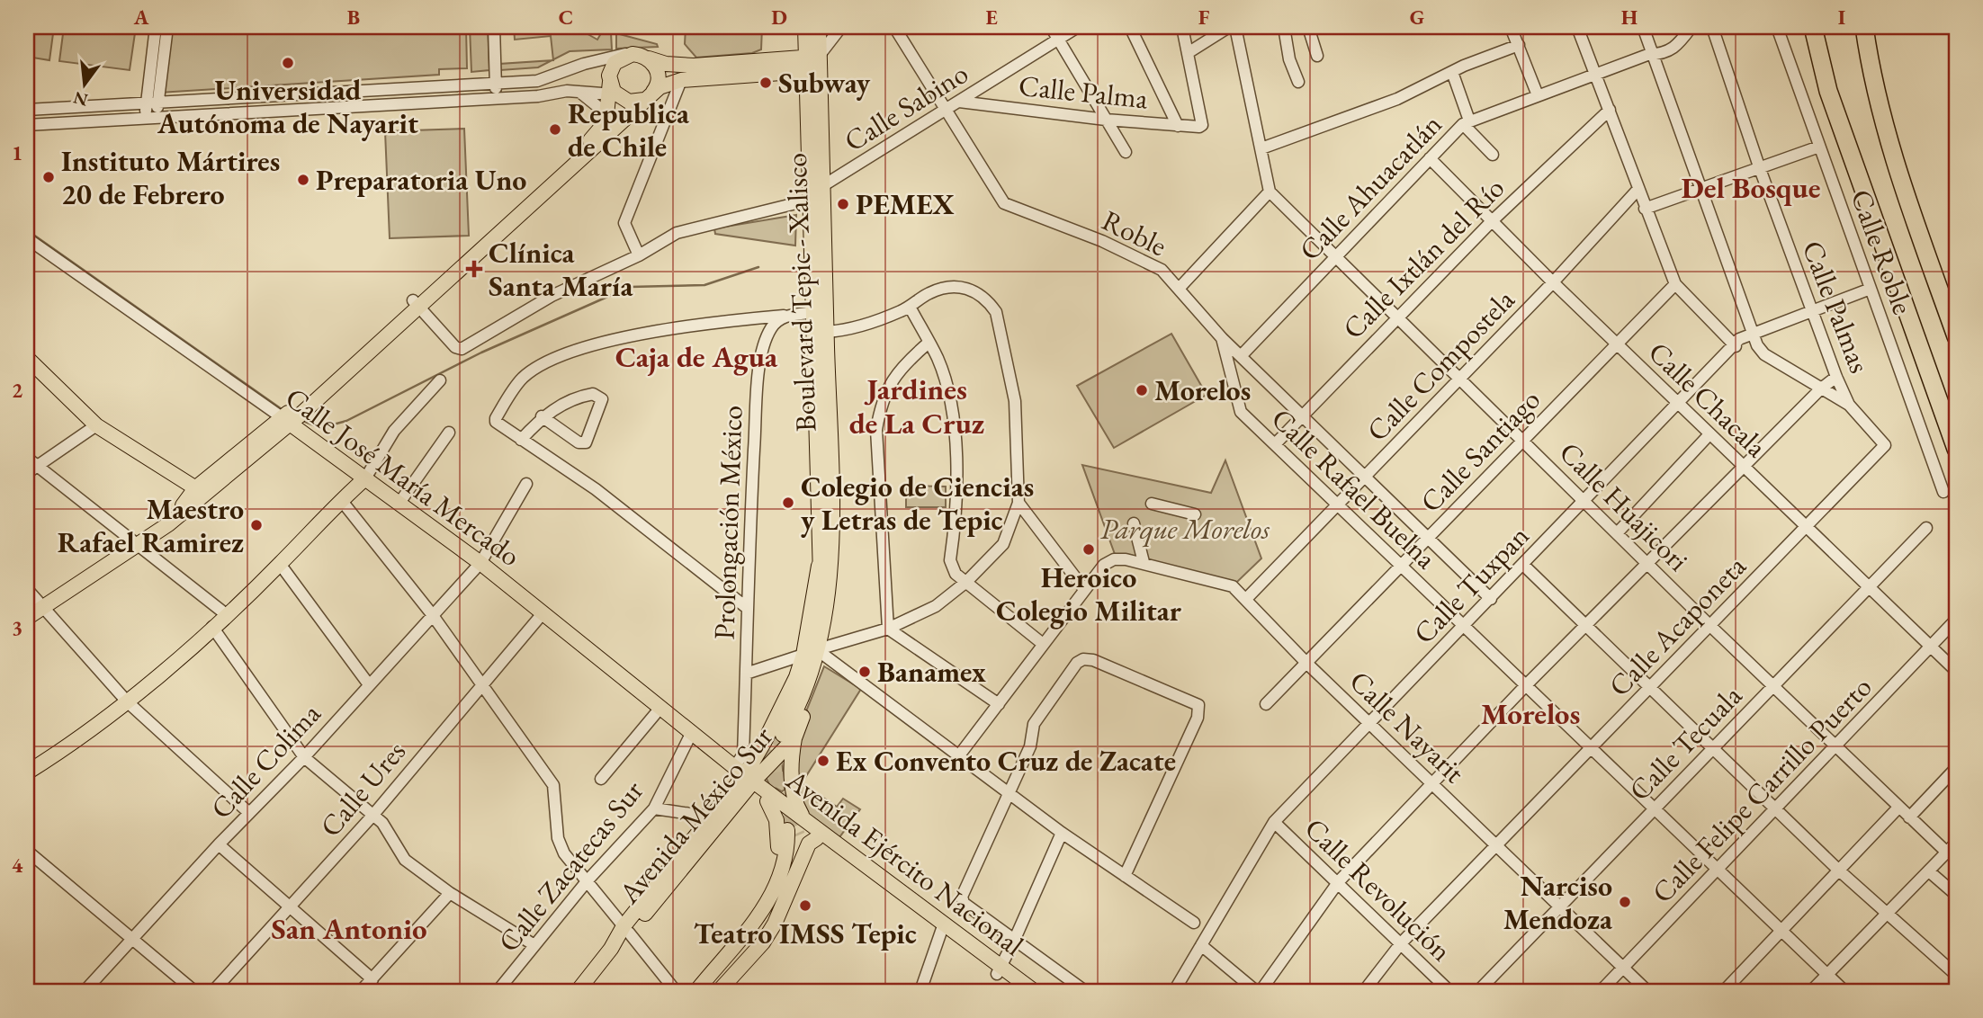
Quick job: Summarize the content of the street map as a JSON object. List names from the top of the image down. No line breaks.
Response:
{"streets":{"main road":["Boulevard Tepic - Xalisco","Calle José María Mercado","Avenida México Sur","Avenida Ejército Nacional"],"street":["Calle Palma","Calle Sabino","Calle Ahuacatlán","Roble","Calle Roble","Calle Ixtlán del Río","Calle Palmas","Calle Compostela","Calle Chacala","Calle Santiago","Calle Rafael Buelna","Calle Huajicori","Prolongación México","Calle Tuxpan","Calle Acaponeta","Calle Nayarit","Calle Tecuala","Calle Colima","Calle Ures","Calle Felipe Carrillo Puerto","Calle Zacatecas Sur","Calle Revolución"]},"crossings":[["Calle Palma","Calle Sabino"],["Calle Sabino","Roble"],["Calle Sabino","Boulevard Tepic - Xalisco"],["Calle Ahuacatlán","Roble"],["Calle Ahuacatlán","Calle Chacala"],["Calle Ahuacatlán","Calle Huajicori"],["Roble","Calle Ixtlán del Río"],["Roble","Calle Compostela"],["Roble","Calle Santiago"],["Roble","Calle Rafael Buelna"],["Roble","Calle Tuxpan"],["Calle Roble","Calle Tuxpan"],["Calle Ixtlán del Río","Calle Chacala"],["Calle Ixtlán del Río","Calle Rafael Buelna"],["Calle Ixtlán del Río","Calle Huajicori"],["Boulevard Tepic - Xalisco","Avenida México Sur"],["Calle Palmas","Calle Tuxpan"],["Calle Palmas","Calle Acaponeta"],["Calle Compostela","Calle Chacala"],["Calle Compostela","Calle Rafael Buelna"],["Calle Compostela","Calle Huajicori"],["Calle Compostela","Calle Nayarit"],["Calle Chacala","Calle Santiago"],["Calle Chacala","Calle Tuxpan"],["Calle Chacala","Calle Acaponeta"],["Calle Chacala","Calle Tecuala"],["Calle Chacala","Calle Felipe Carrillo Puerto"],["Calle Santiago","Calle Rafael Buelna"],["Calle Santiago","Calle Huajicori"],["Calle Santiago","Calle Nayarit"],["Calle José María Mercado","Prolongación México"],["Calle José María Mercado","Calle Colima"],["Calle José María Mercado","Calle Ures"],["Calle José María Mercado","Avenida México Sur"],["Calle José María Mercado","Avenida Ejército Nacional"],["Calle José María Mercado","Calle Zacatecas Sur"],["Calle Rafael Buelna","Calle Tuxpan"],["Calle Rafael Buelna","Calle Acaponeta"],["Calle Rafael Buelna","Calle Tecuala"],["Calle Rafael Buelna","Calle Felipe Carrillo Puerto"],["Calle Huajicori","Calle Tuxpan"],["Calle Huajicori","Calle Acaponeta"],["Calle Huajicori","Calle Tecuala"],["Calle Huajicori","Calle Felipe Carrillo Puerto"],["Prolongación México","Avenida México Sur"],["Prolongación México","Avenida Ejército Nacional"],["Calle Tuxpan","Calle Nayarit"],["Calle Tuxpan","Calle Revolución"],["Calle Acaponeta","Calle Nayarit"],["Calle Acaponeta","Calle Revolución"],["Calle Nayarit","Calle Tecuala"],["Calle Nayarit","Calle Felipe Carrillo Puerto"],["Avenida México Sur","Avenida Ejército Nacional"]],"districts":["Del Bosque","Caja de Agua","Jardines de La Cruz","Morelos","San Antonio"],"parks":["Parque Morelos"],"places":{"other":["Universidad Autónoma de Nayarit","Subway","Republica de Chile","Instituto Mártires 20 de Febrero","Preparatoria Uno","PEMEX","Morelos","Colegio de Ciencias y Letras de Tepic","Maestro Rafael Ramirez","Heroico Colegio Militar","Banamex","Ex Convento Cruz de Zacate","Narciso Mendoza","Teatro IMSS Tepic"],"health":["Clínica Santa María"]},"north":"bottom","grid":{"columns":["A","B","C","D","E","F","G","H","I"],"rows":["1","2","3","4"]}}
